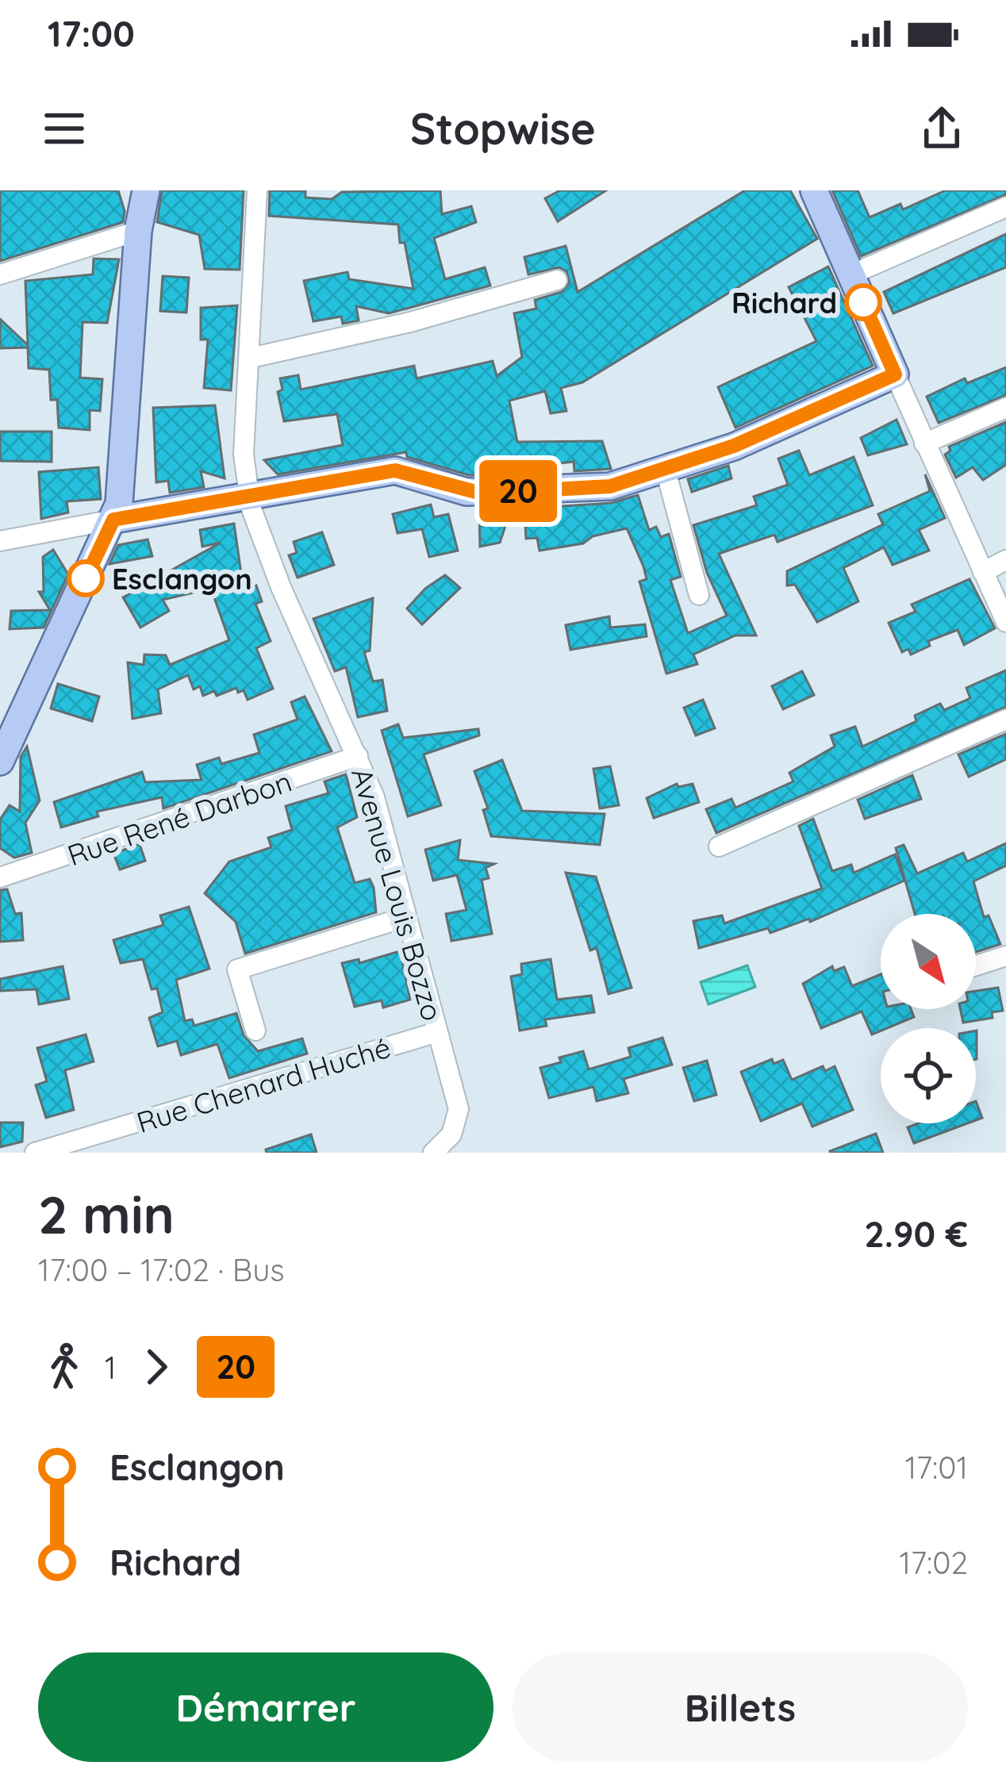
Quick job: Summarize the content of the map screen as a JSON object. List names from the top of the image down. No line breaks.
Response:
{"streets":{"street":["Rue René Darbon","Avenue Louis Bozzo","Rue Chenard Huché"]},"crossings":[["Rue René Darbon","Avenue Louis Bozzo"],["Avenue Louis Bozzo","Rue Chenard Huché"]],"places":["Richard","Esclangon"],"lines":["bus line 20"],"north":"bottom right","page":{"status":"17:00","header":"Stopwise","on_map":"20","heading":["2 min","17:00 – 17:02 · Bus","2.90 €"],"legs":["1","20"],"list":[{"name":"Esclangon","value":"17:01"},{"name":"Richard","value":"17:02"}],"buttons":["Démarrer","Billets"]}}
